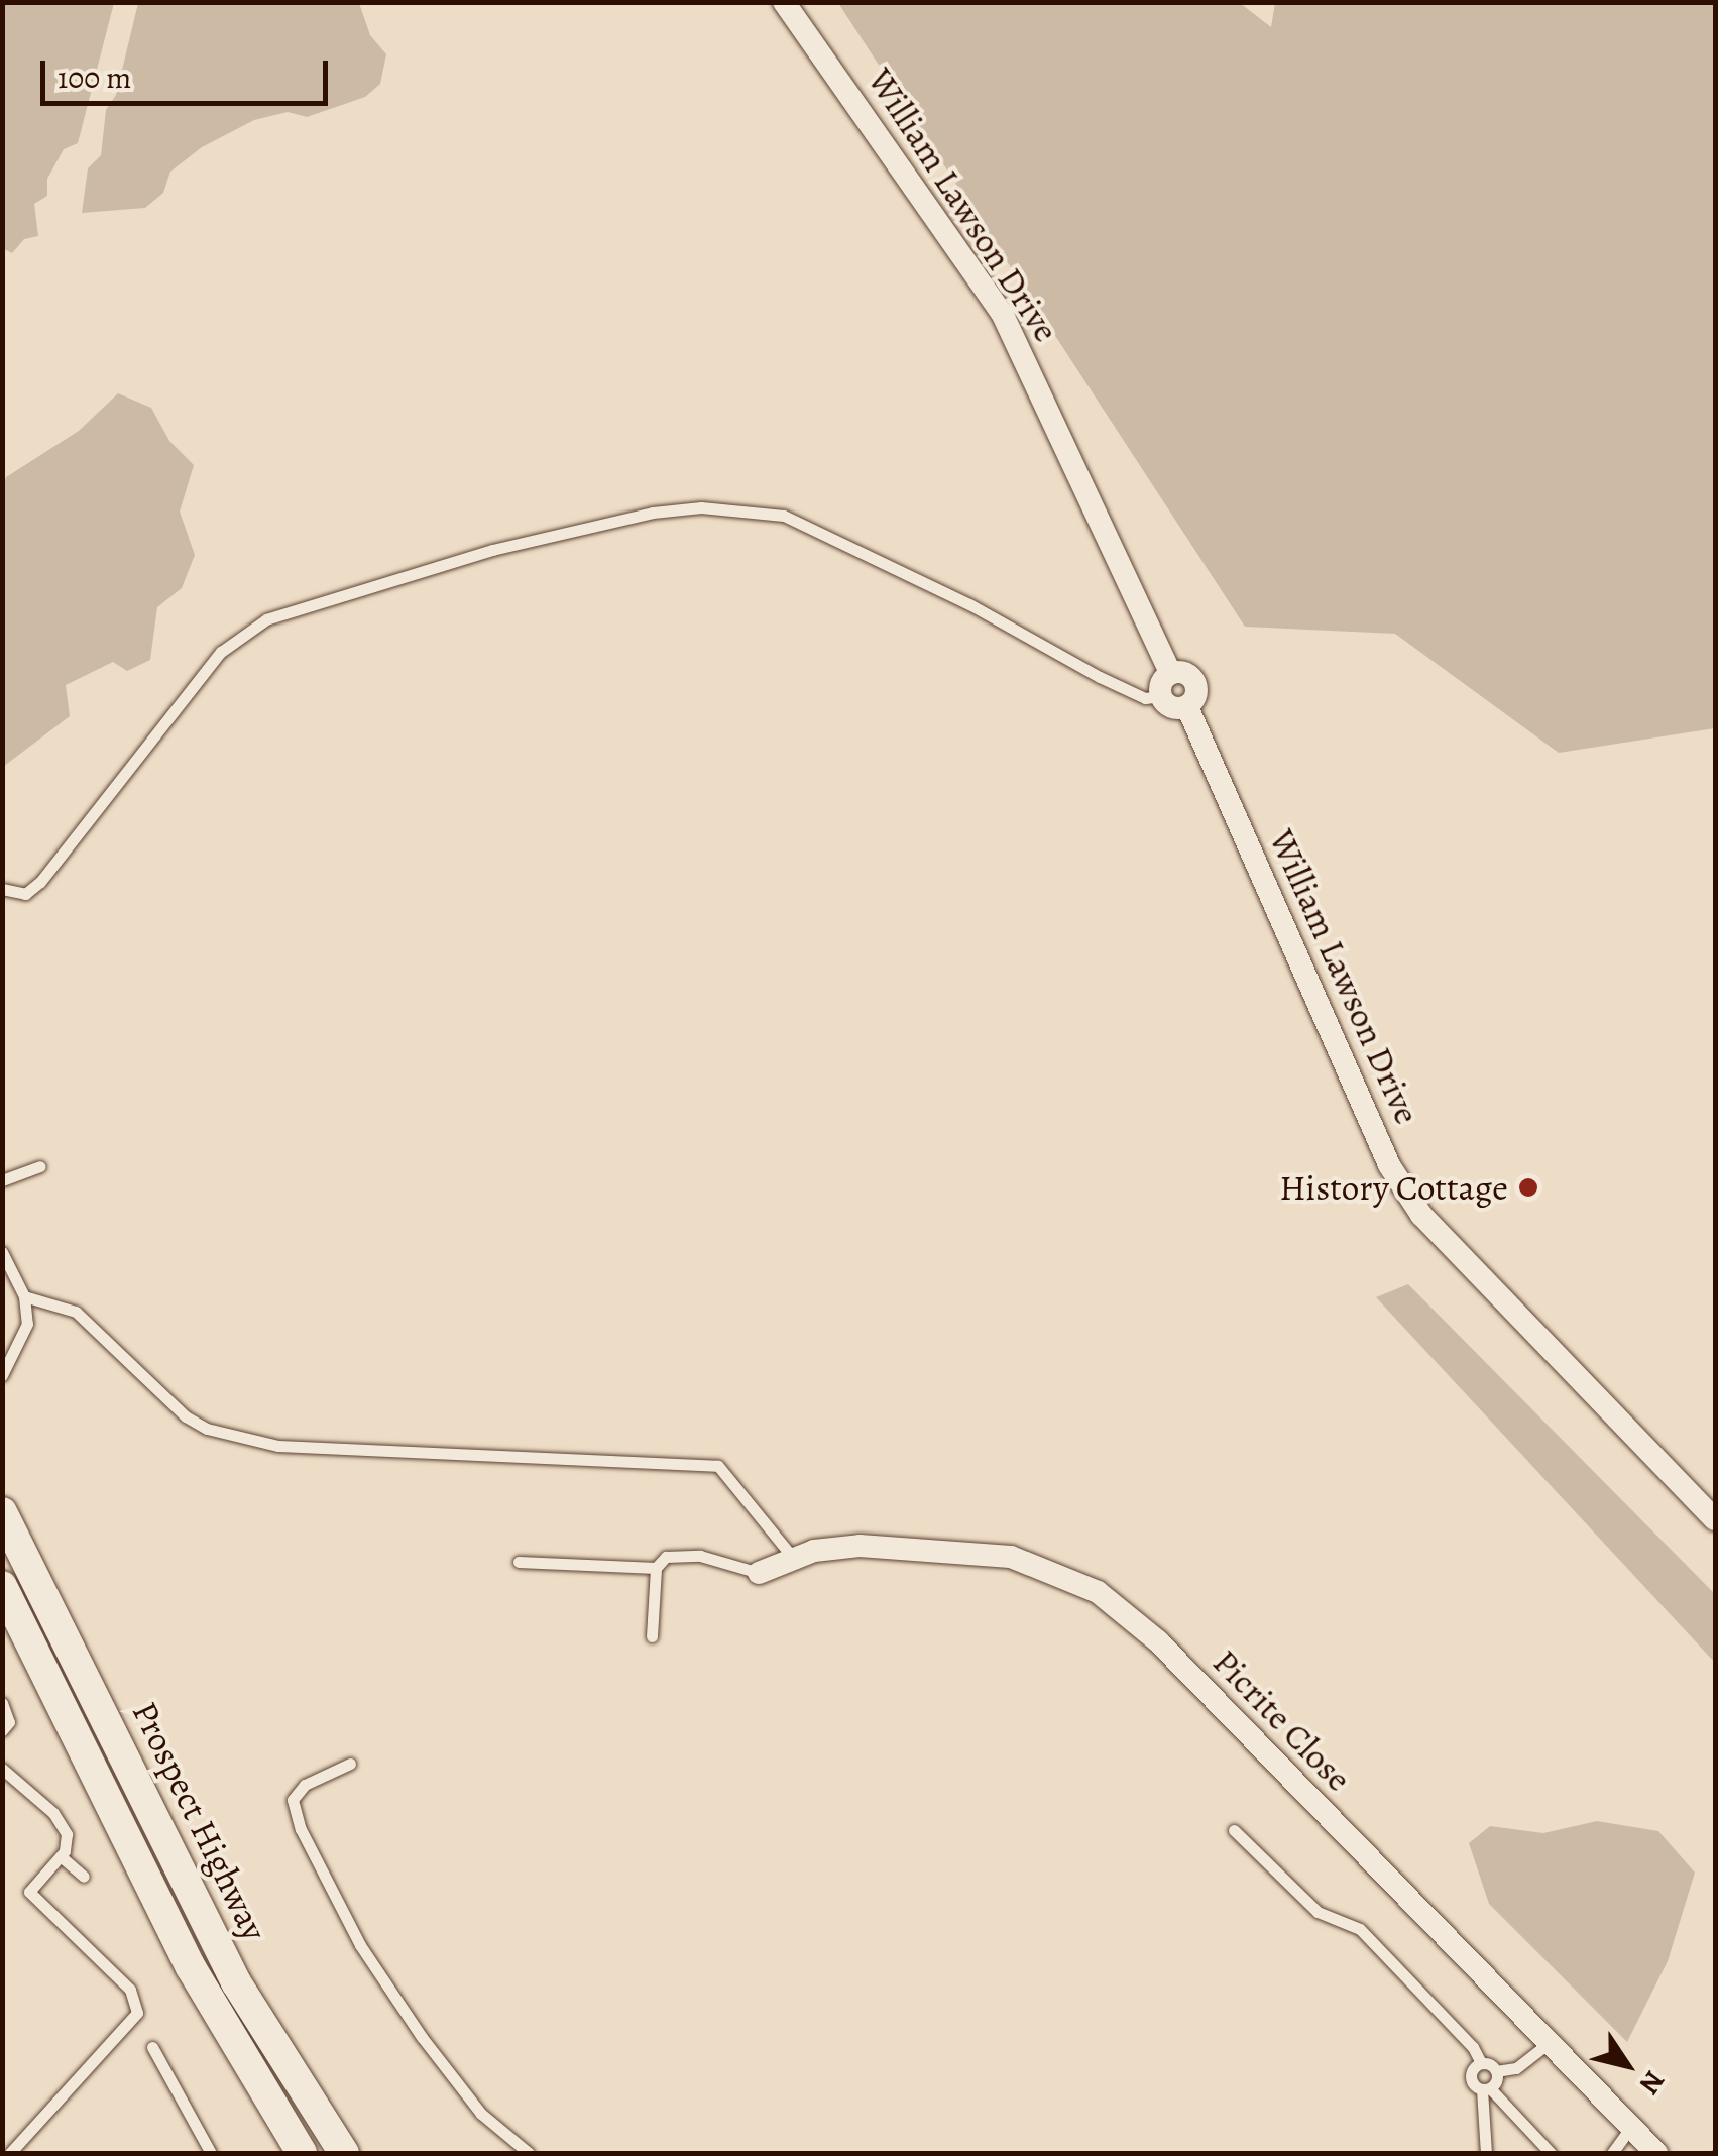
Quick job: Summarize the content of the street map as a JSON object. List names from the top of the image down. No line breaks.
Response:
{"streets":{"main road":["Prospect Highway"],"street":["William Lawson Drive","Picrite Close"]},"places":["History Cottage"],"scale_bar":"100 m","north":"bottom right"}
